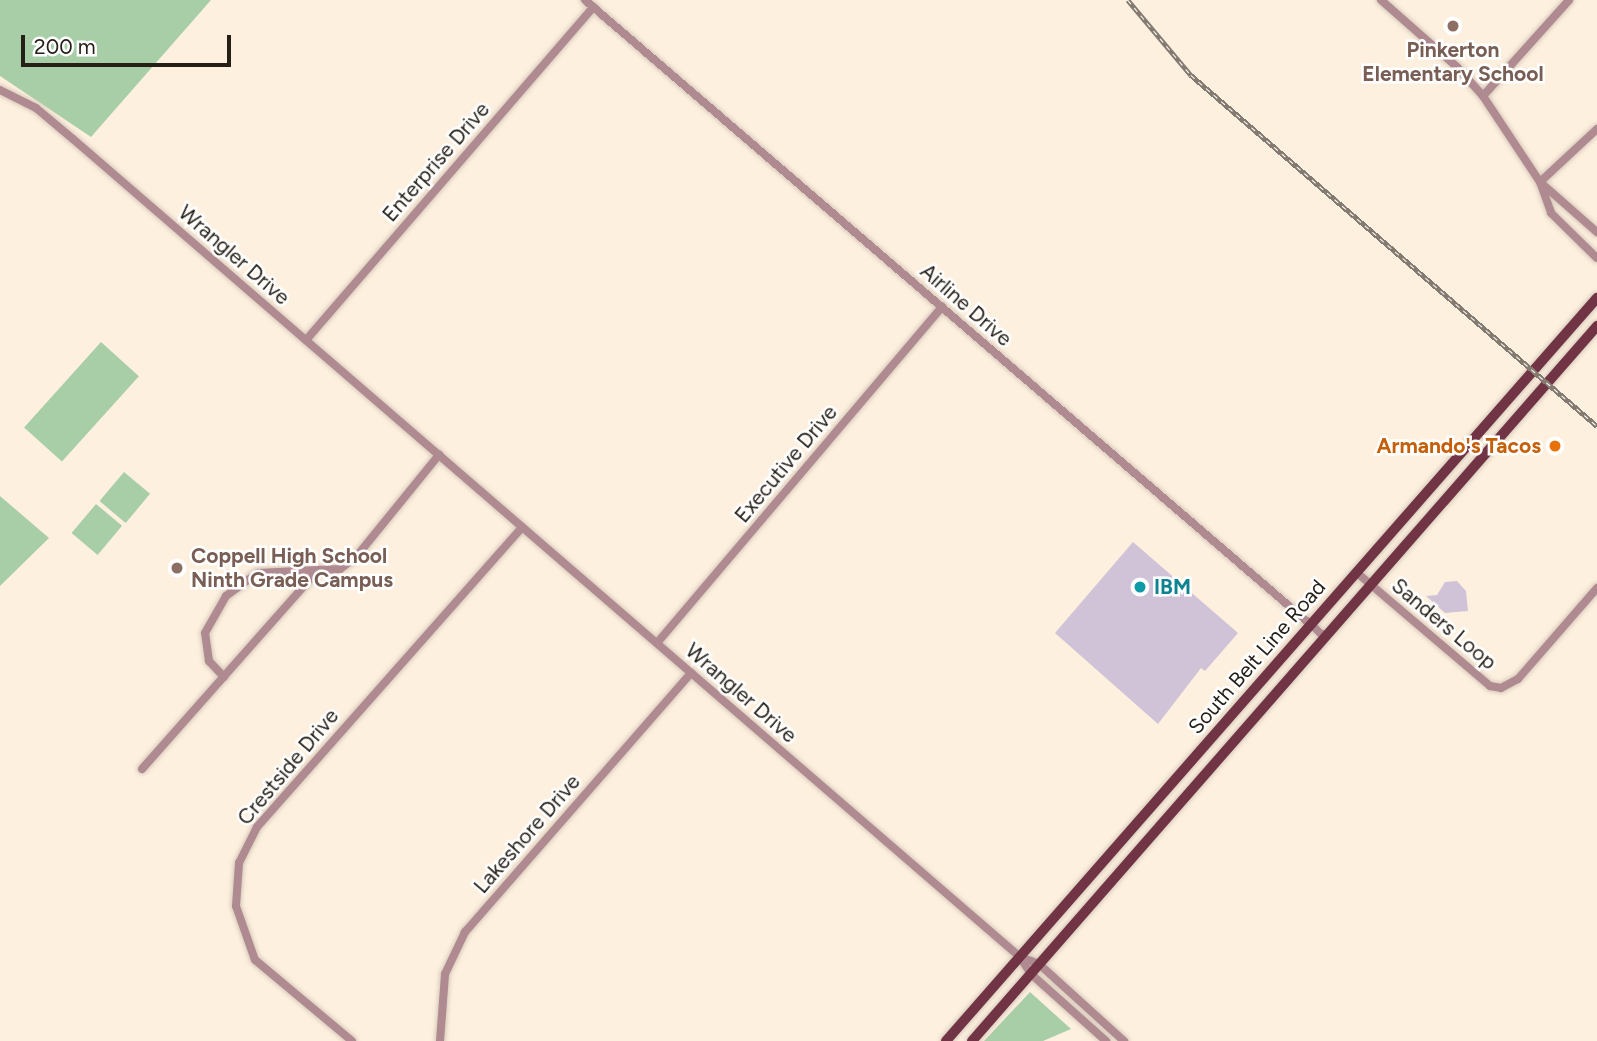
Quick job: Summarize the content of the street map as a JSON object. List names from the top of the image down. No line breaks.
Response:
{"streets":{"main road":["South Belt Line Road"],"street":["Enterprise Drive","Wrangler Drive","Airline Drive","Executive Drive","Sanders Loop","Crestside Drive","Lakeshore Drive"]},"crossings":[["Enterprise Drive","Wrangler Drive"],["Enterprise Drive","Airline Drive"],["Wrangler Drive","Executive Drive"],["Wrangler Drive","South Belt Line Road"],["Wrangler Drive","Crestside Drive"],["Wrangler Drive","Lakeshore Drive"],["Airline Drive","Executive Drive"],["Airline Drive","South Belt Line Road"],["Sanders Loop","South Belt Line Road"]],"places":["Pinkerton Elementary School","Armando's Tacos","Coppell High School Ninth Grade Campus","IBM"],"scale_bar":"200 m"}
